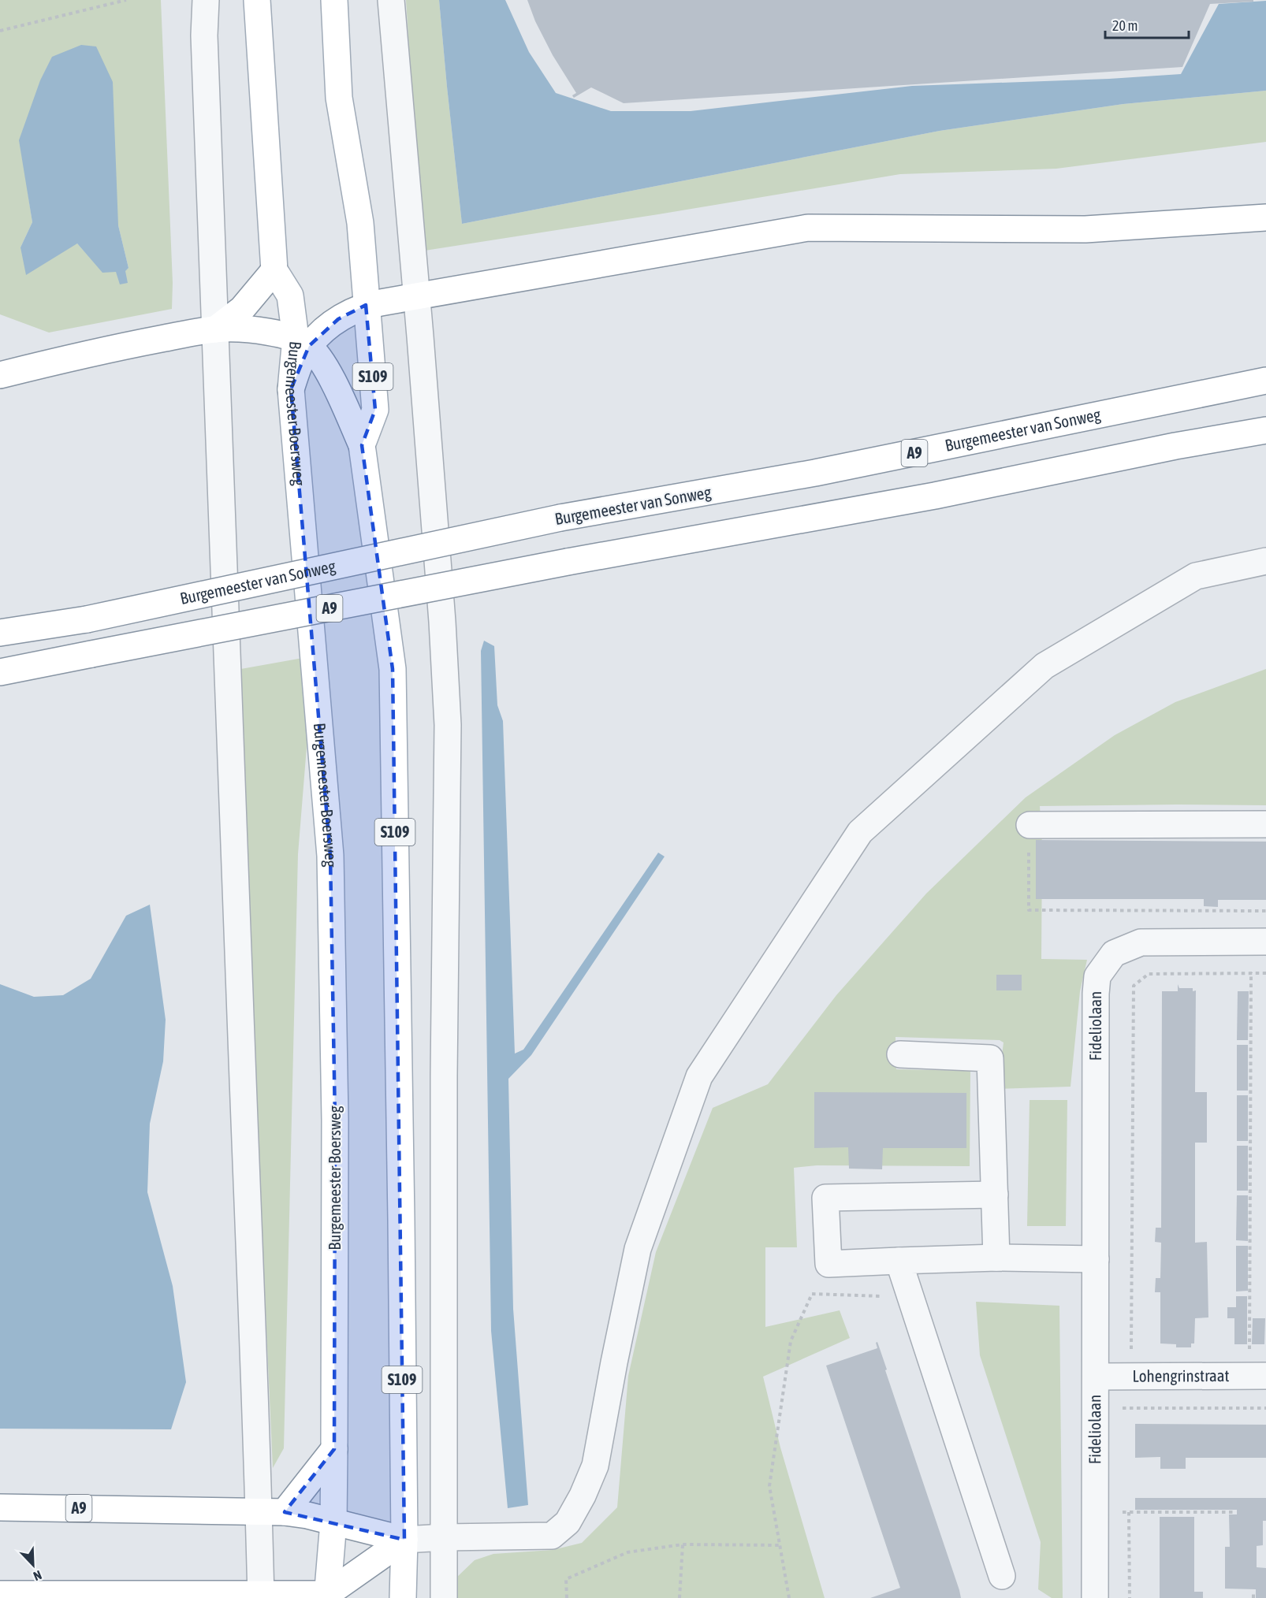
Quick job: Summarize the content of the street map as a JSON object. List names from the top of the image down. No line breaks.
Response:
{"streets":{"main road":["S109","Burgemeester Boersweg","Burgemeester van Sonweg","A9"],"street":["Fideliolaan","Lohengrinstraat"]},"crossings":[["Burgemeester Boersweg","A9"],["Fideliolaan","Lohengrinstraat"]],"scale_bar":"20 m","north":"bottom right"}
